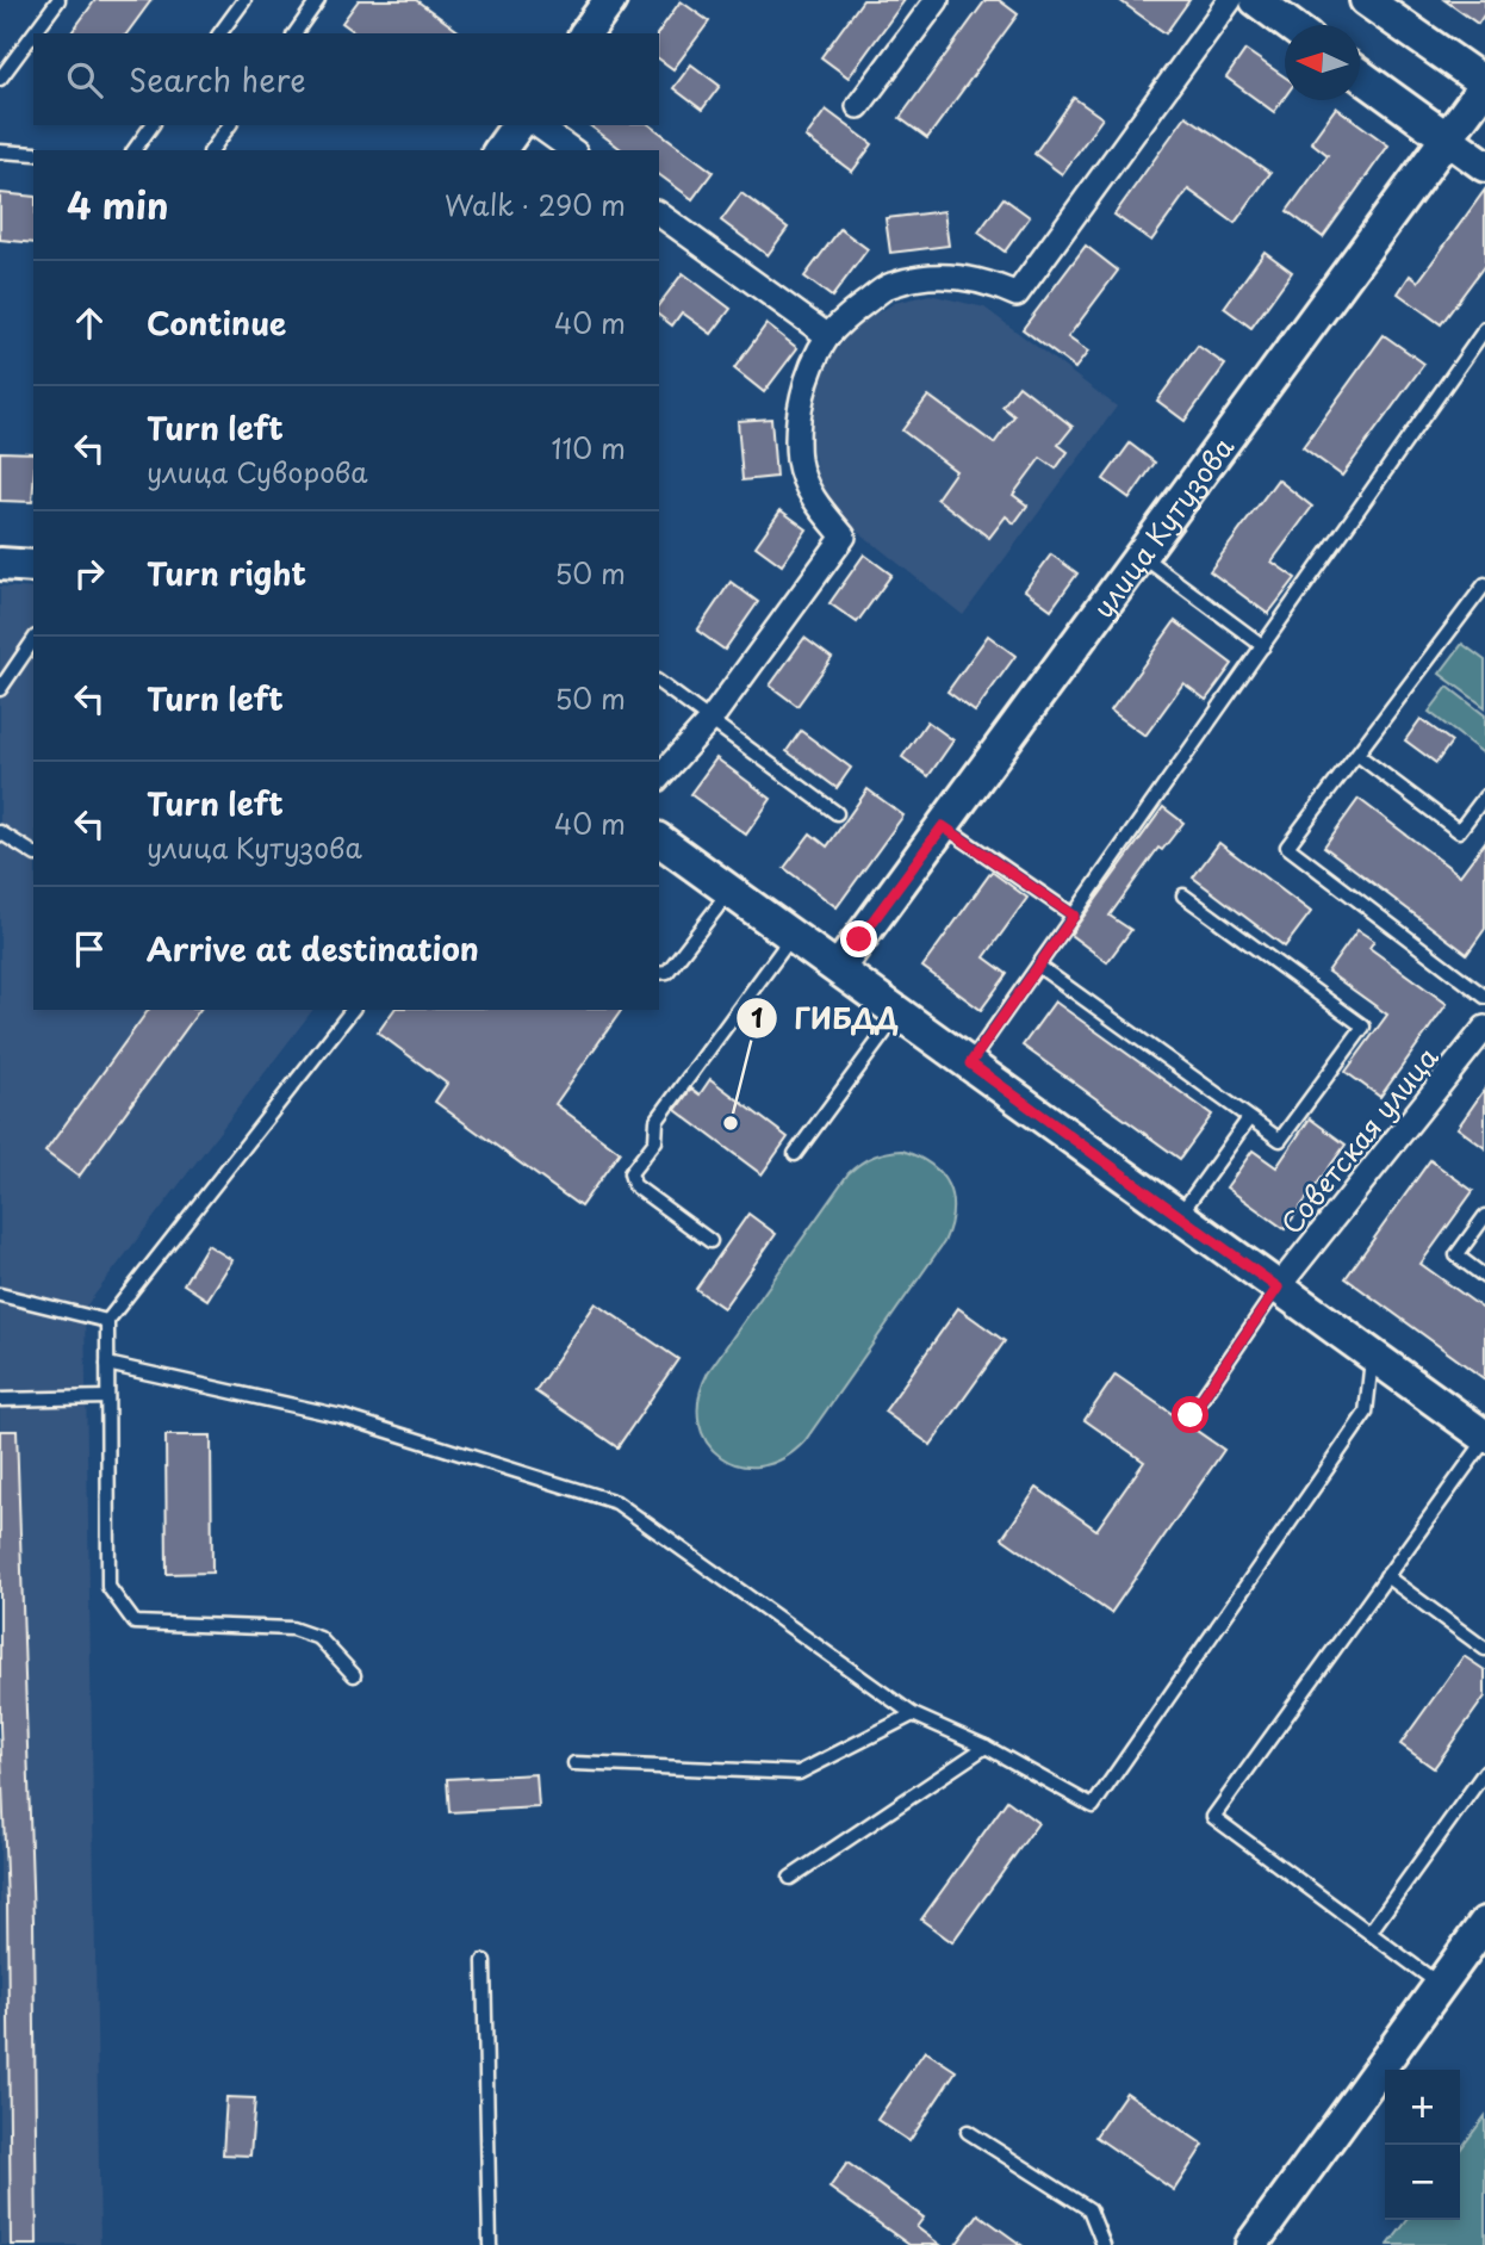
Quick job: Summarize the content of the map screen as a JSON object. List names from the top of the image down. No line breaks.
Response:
{"streets":{"main road":["улица Кутузова"],"street":["Советская улица"]},"places":["ГИБДД"],"north":"left","page":{"search":"Search here","heading":["4 min","Walk · 290 m"],"list":[["Continue","40 m"],["Turn left","улица Суворова","110 m"],["Turn right","50 m"],["Turn left","50 m"],["Turn left","улица Кутузова","40 m"],"Arrive at destination"],"map_buttons":["+","−"]}}
